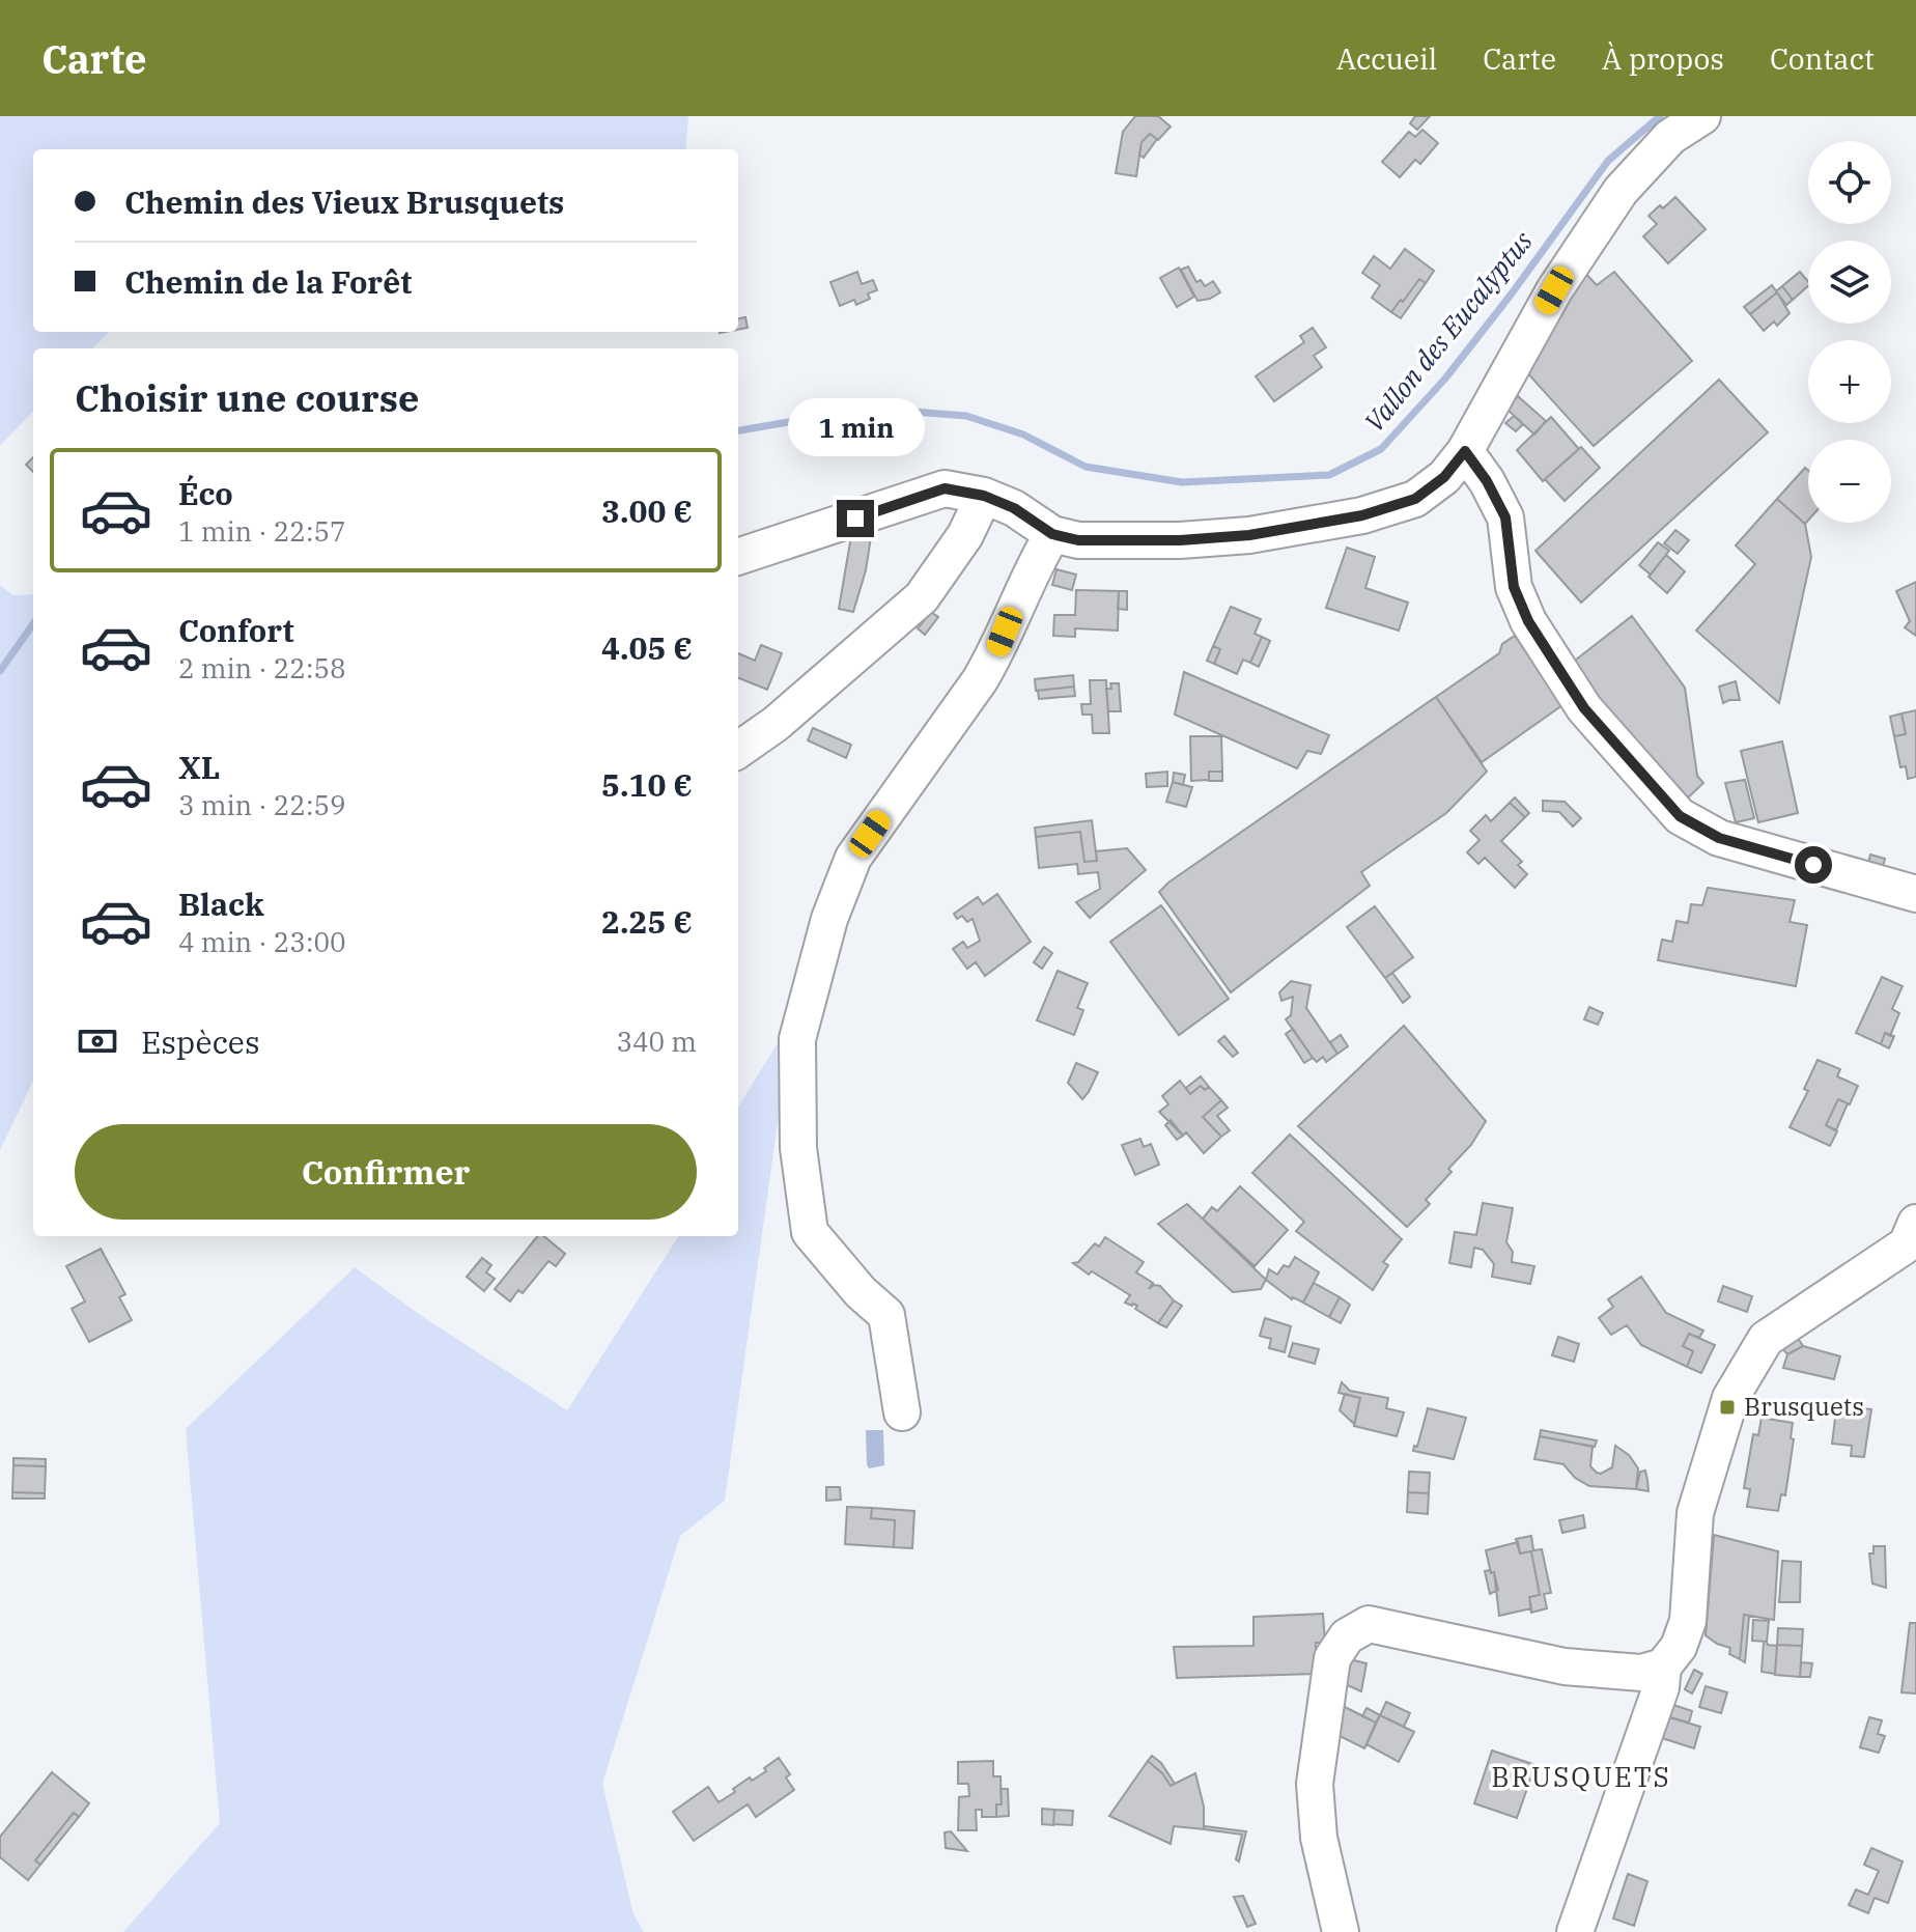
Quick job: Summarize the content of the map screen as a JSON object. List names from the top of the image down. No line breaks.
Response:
{"districts":["BRUSQUETS"],"water":["Vallon des Eucalyptus"],"places":{"transit":["Brusquets"]},"page":{"header":"Carte","nav":["Accueil","Carte","À propos","Contact"],"map_buttons":["+","−"],"banner":["Chemin des Vieux Brusquets","Chemin de la Forêt"],"heading":"Choisir une course","bubble":"1 min","list":[{"name":"Éco","note":"1 min · 22:57","value":"3.00 €"},{"name":"Confort","note":"2 min · 22:58","value":"4.05 €"},{"name":"XL","note":"3 min · 22:59","value":"5.10 €"},{"name":"Black","note":"4 min · 23:00","value":"2.25 €"}],"pay":["Espèces","340 m"],"buttons":"Confirmer"}}
